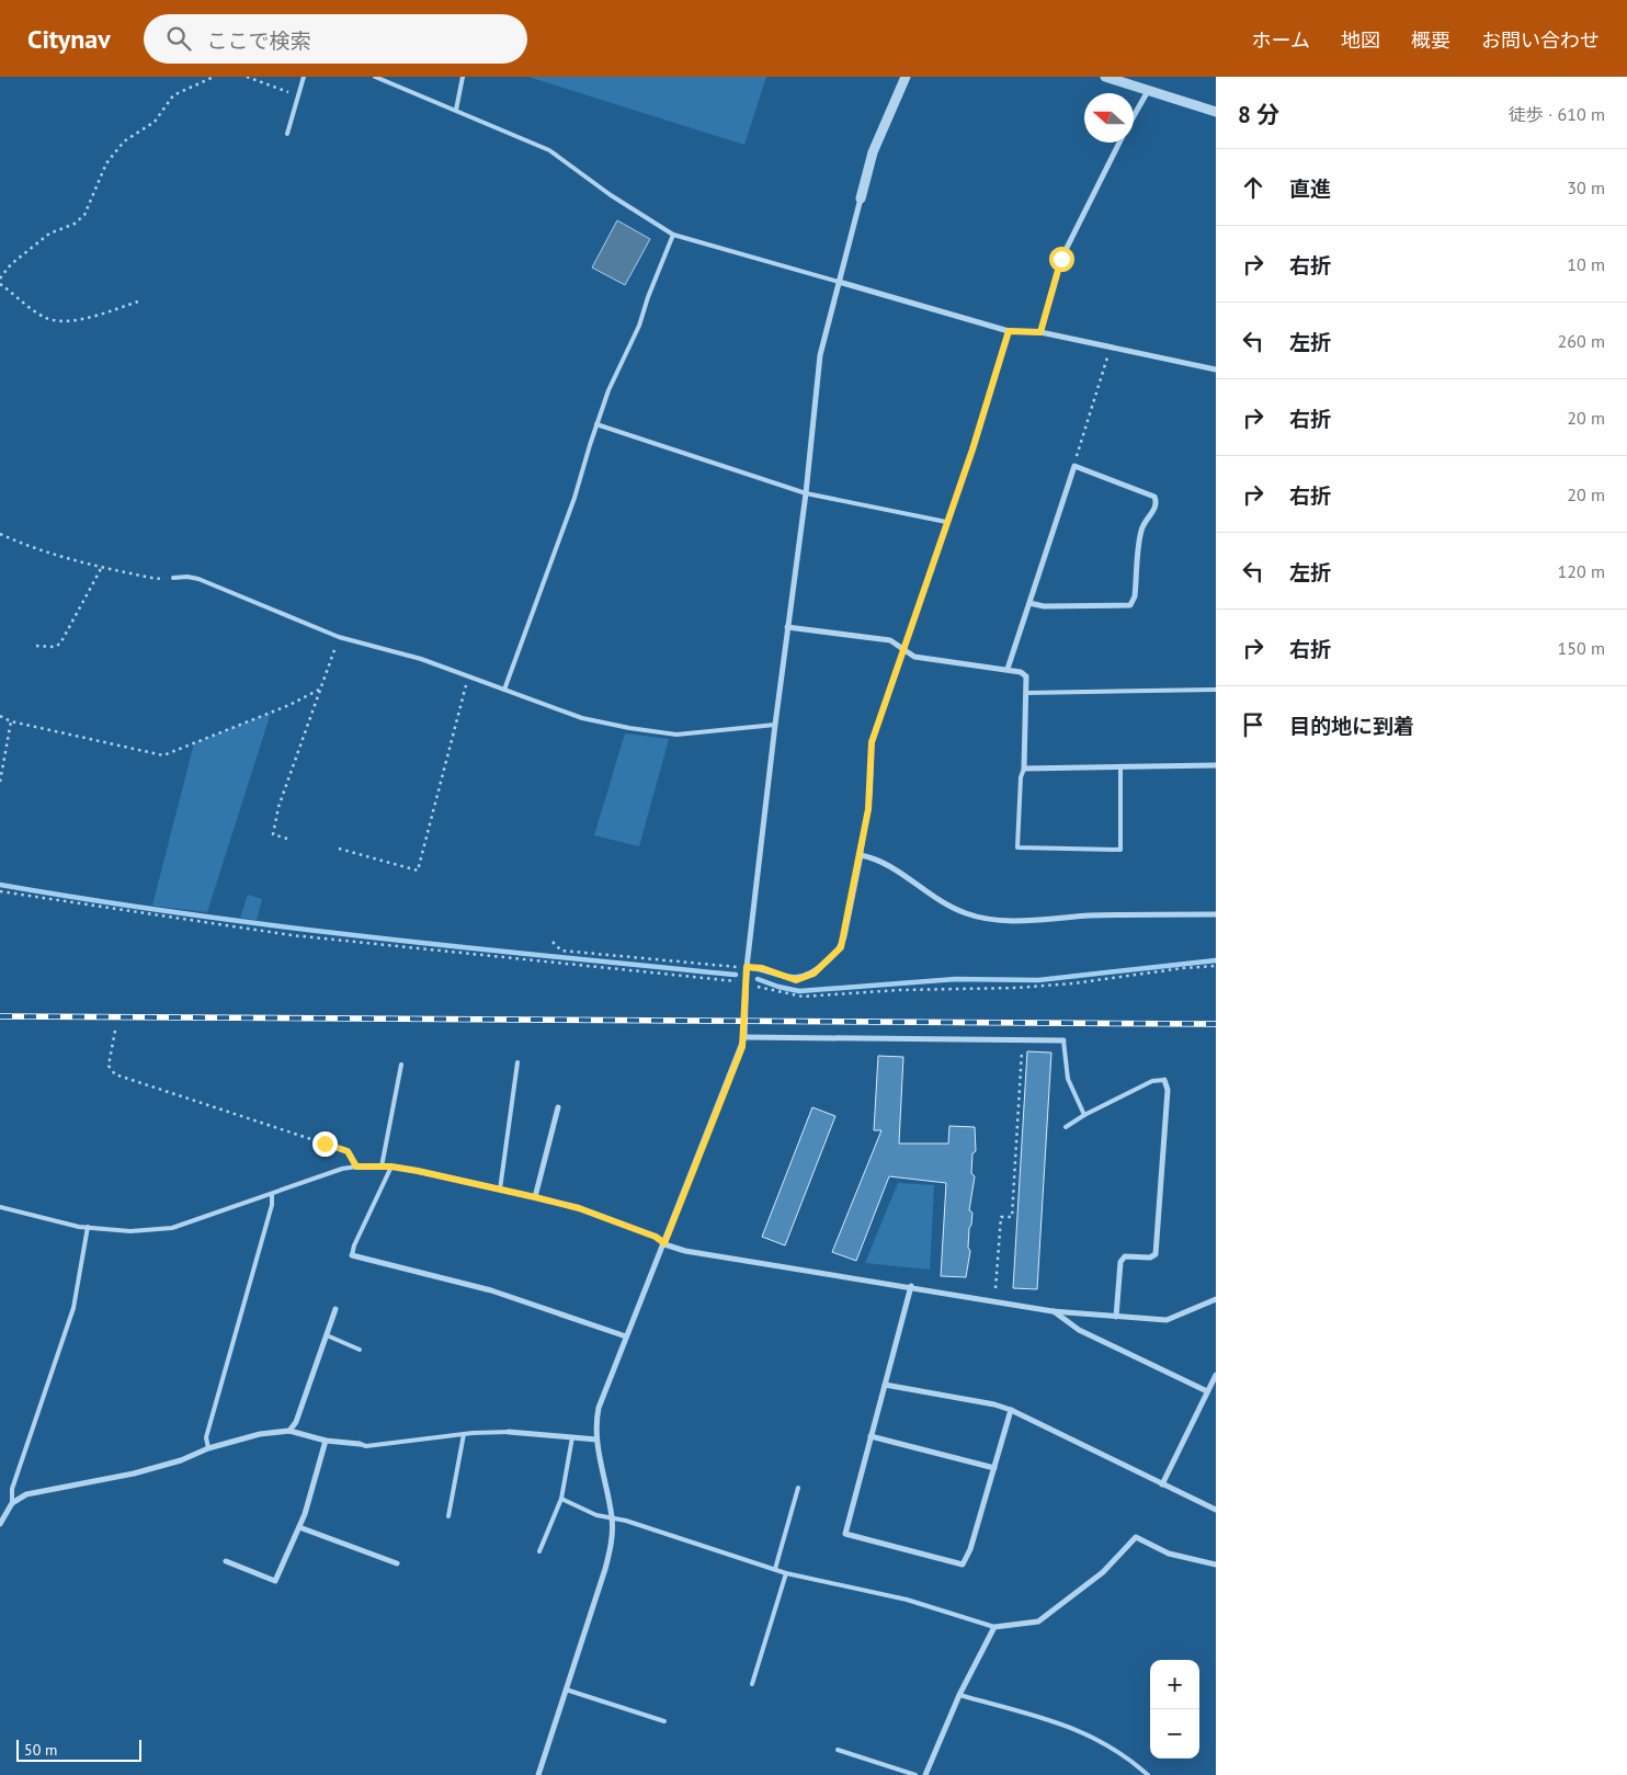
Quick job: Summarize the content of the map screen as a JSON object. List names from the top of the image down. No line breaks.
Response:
{"scale_bar":"50 m","north":"left","page":{"header":"Citynav","search":"ここで検索","nav":["ホーム","地図","概要","お問い合わせ"],"heading":["8 分","徒歩 · 610 m"],"list":[["直進","30 m"],["右折","10 m"],["左折","260 m"],["右折","20 m"],["右折","20 m"],["左折","120 m"],["右折","150 m"],"目的地に到着"],"map_buttons":["+","−"],"scale":"50 m"}}
